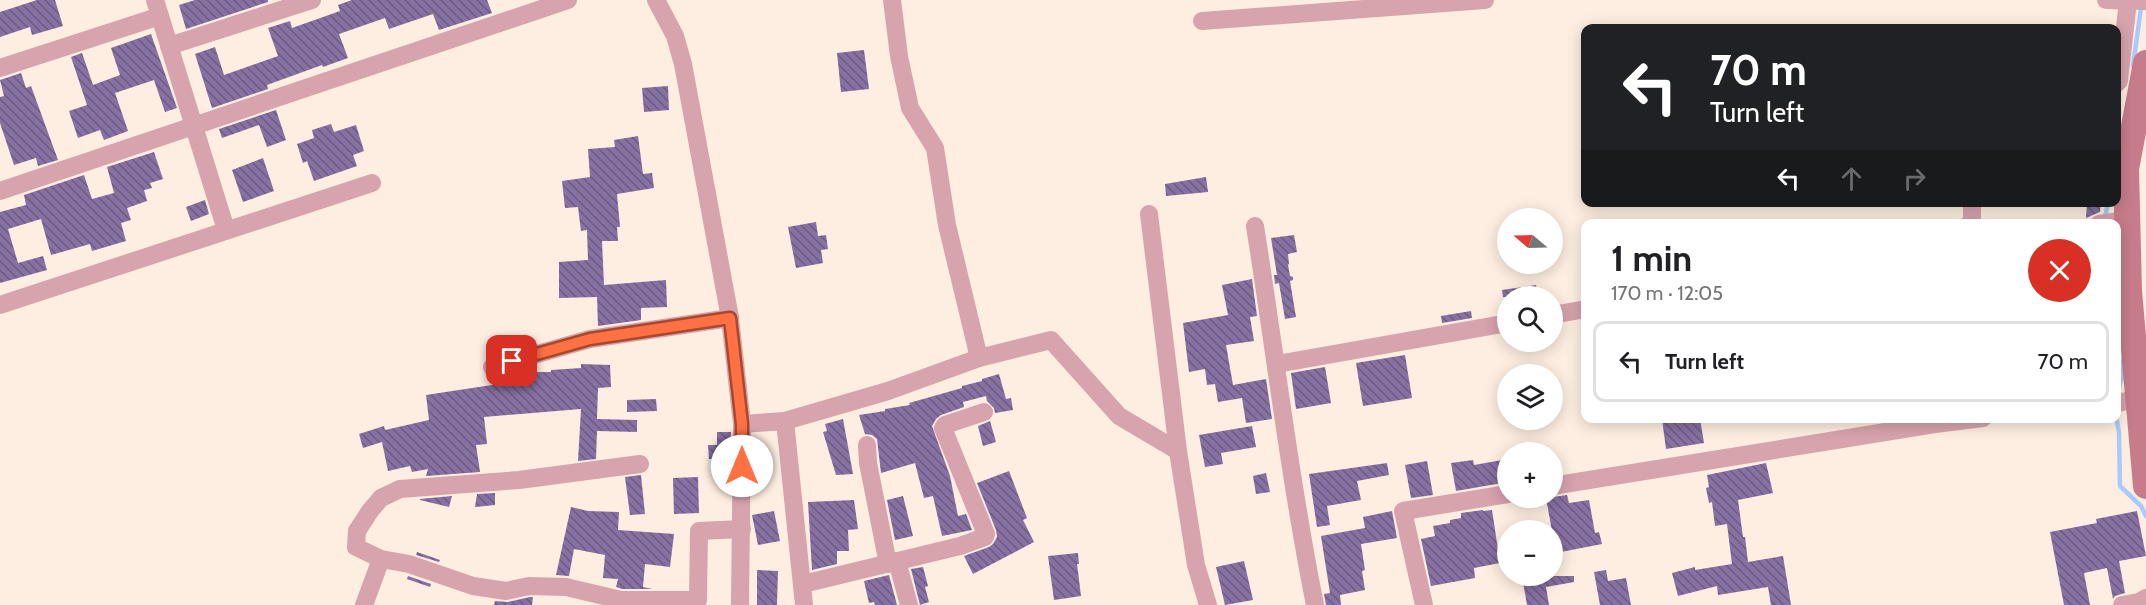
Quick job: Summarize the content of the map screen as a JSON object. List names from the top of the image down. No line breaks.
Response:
{"north":"left","page":{"turn":["70 m","Turn left"],"map_buttons":["+","−"],"heading":["1 min","170 m · 12:05"],"list":[{"name":"Turn left","value":"70 m"}]}}
